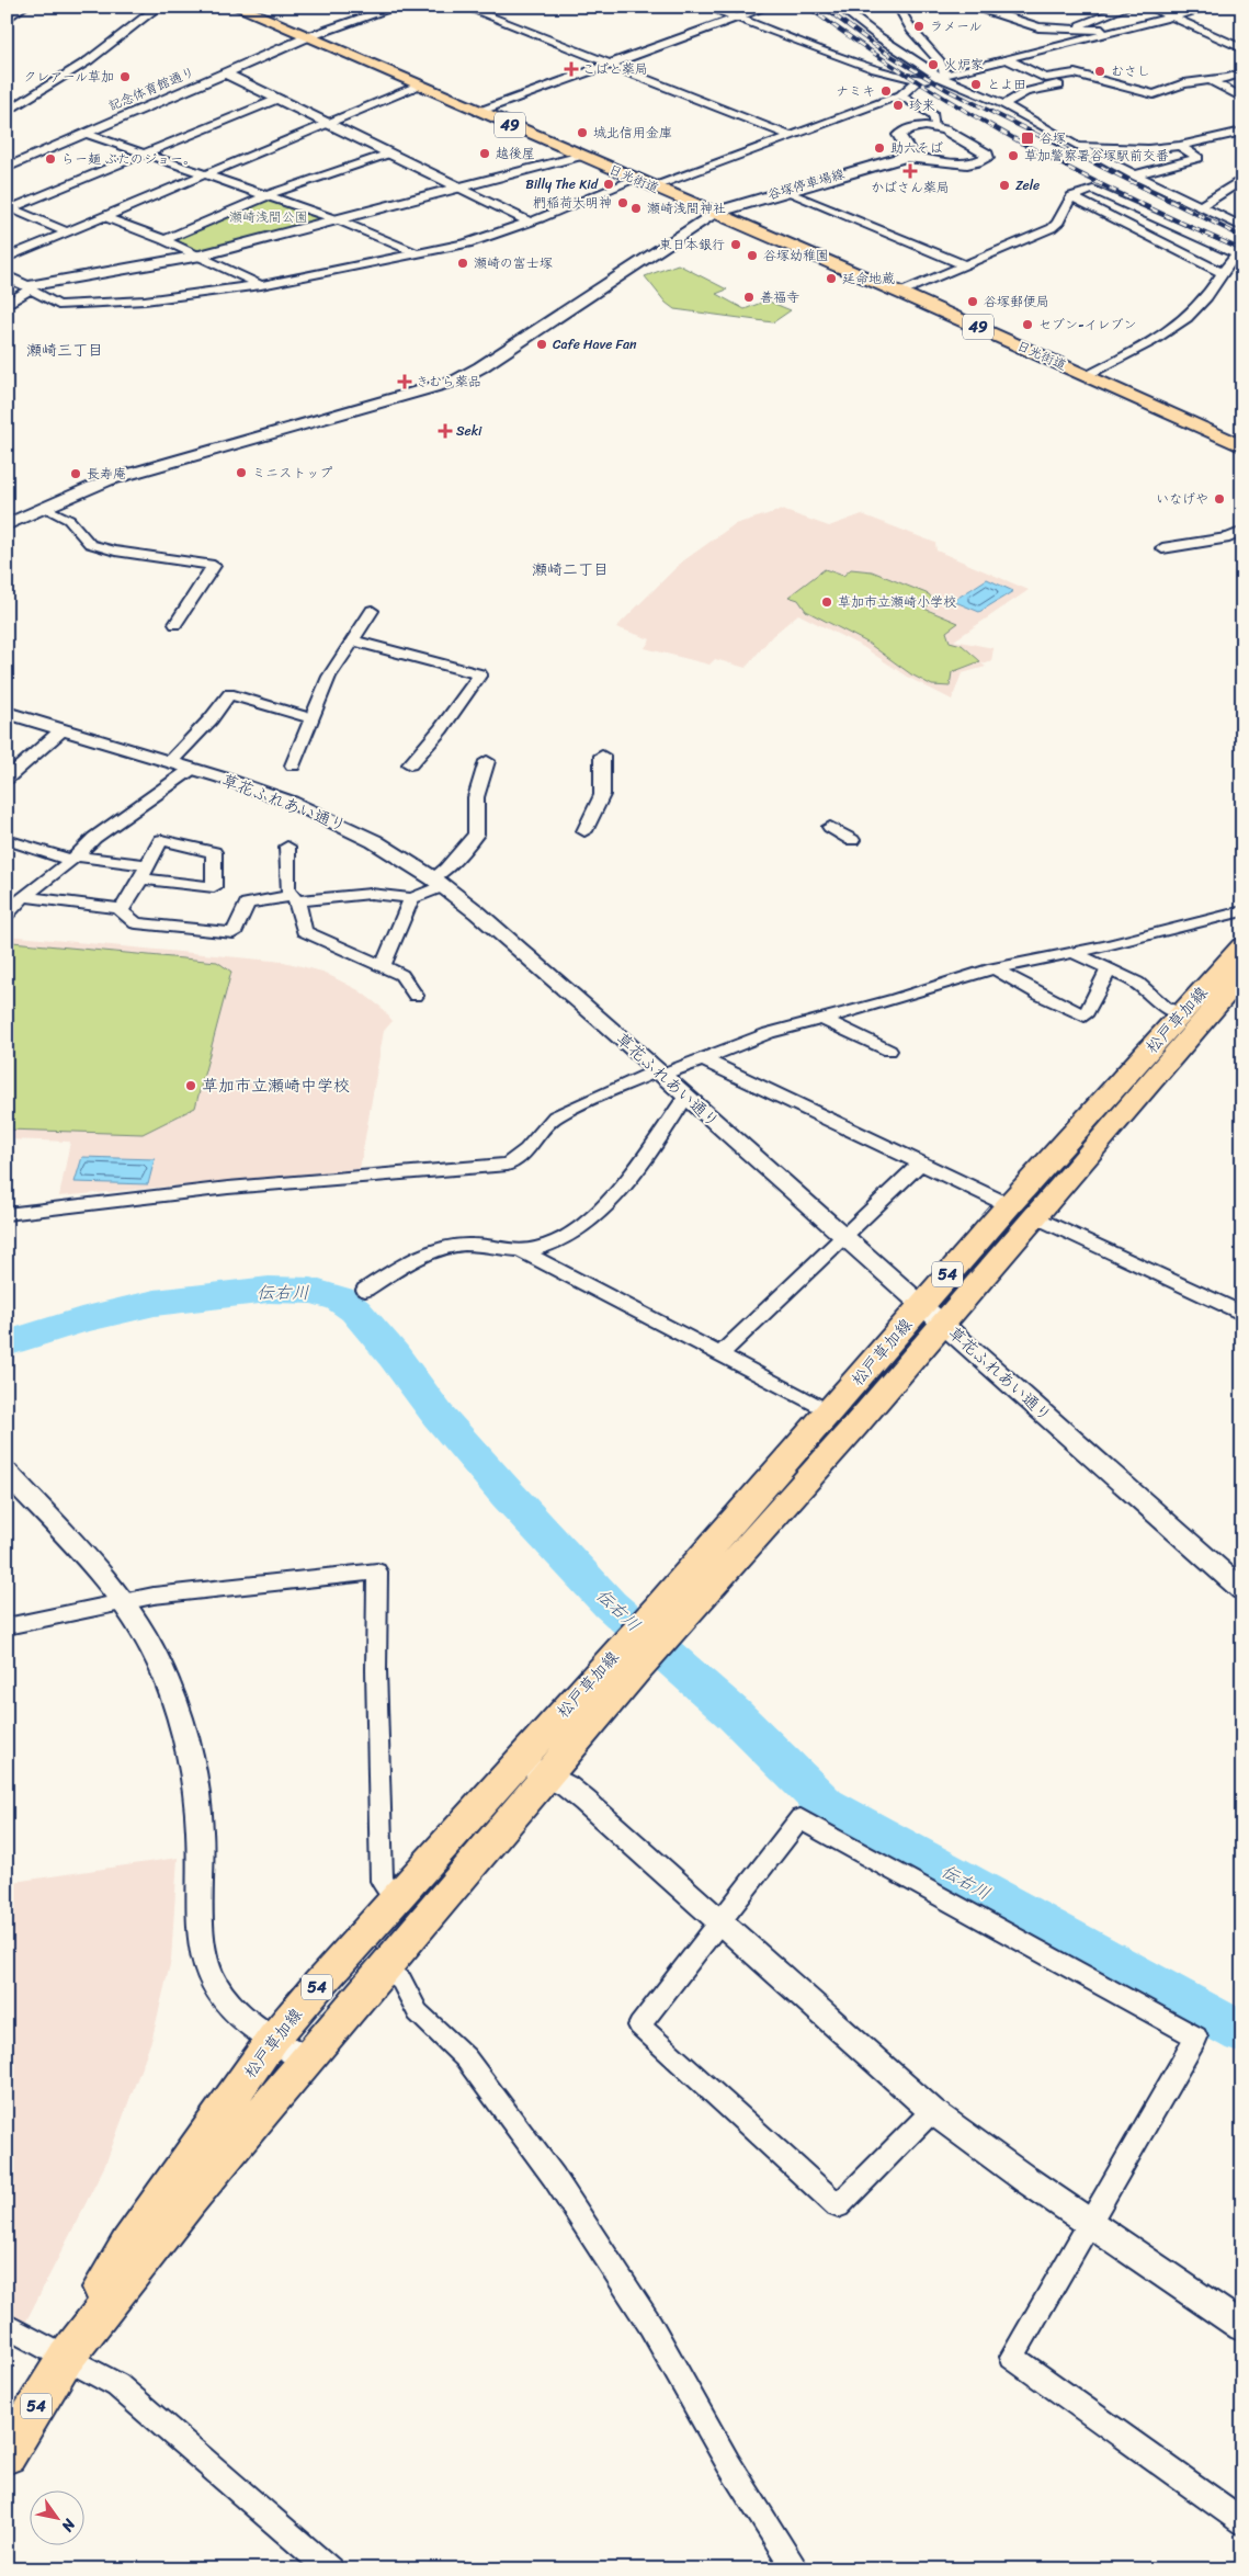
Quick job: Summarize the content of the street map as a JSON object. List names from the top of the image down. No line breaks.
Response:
{"streets":{"main road":["49","日光街道","谷塚停車場線","松戸草加線","54"],"street":["記念体育館通り","草花ふれあい通り"]},"crossings":[["記念体育館通り","日光街道"],["日光街道","谷塚停車場線"],["草花ふれあい通り","松戸草加線"]],"districts":["瀬崎三丁目","瀬崎二丁目"],"water":["伝右川"],"parks":["瀬崎浅間公園"],"places":{"other":["ラメール","火炉家","むさし","クレアール草加","とよ田","ナミキ","珍来","城北信用金庫","助六そば","越後屋","草加警察署谷塚駅前交番","らー麺 ぶたのジョー。","Billy The Kid","Zele","椚稲荷大明神","瀬崎浅間神社","東日本銀行","谷塚幼稚園","瀬崎の富士塚","延命地蔵","善福寺","谷塚郵便局","セブン-イレブン","Cafe Have Fan","ミニストップ","長寿庵","いなげや","草加市立瀬崎小学校","草加市立瀬崎中学校"],"health":["こばと薬局","かばさん薬局","きむら薬品","Seki"],"transit":["谷塚"]},"north":"bottom right"}
